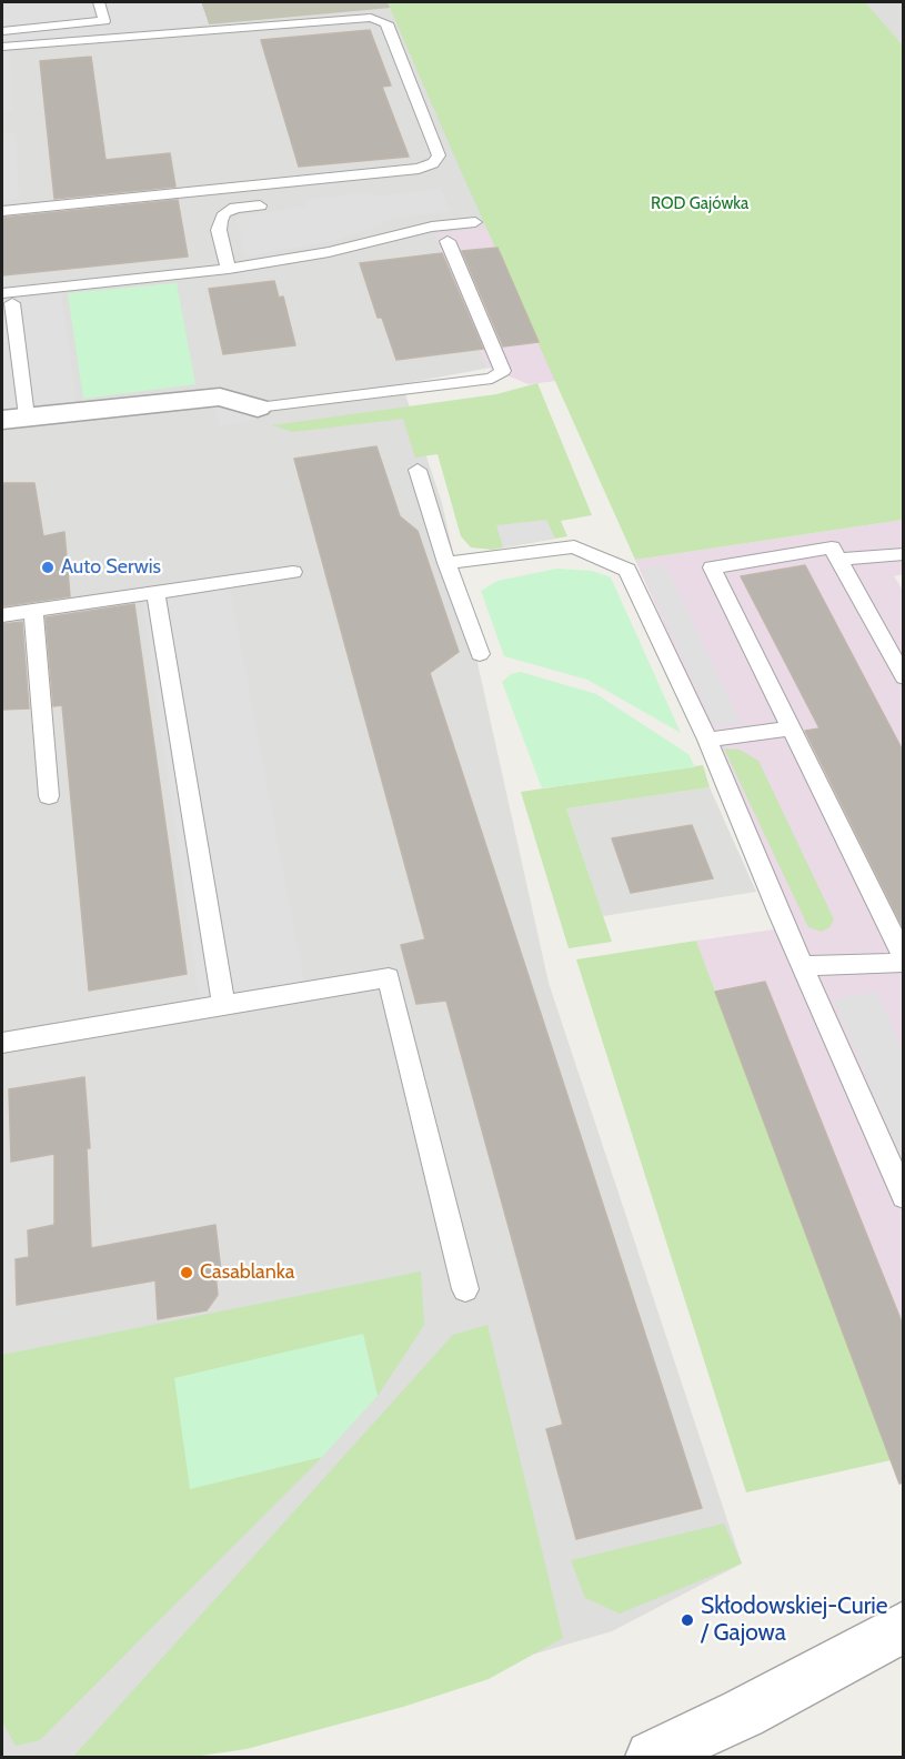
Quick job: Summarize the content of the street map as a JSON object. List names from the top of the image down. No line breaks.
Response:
{"parks":["ROD Gajówka"],"places":["Auto Serwis","Casablanka","Skłodowskiej-Curie / Gajowa"]}
